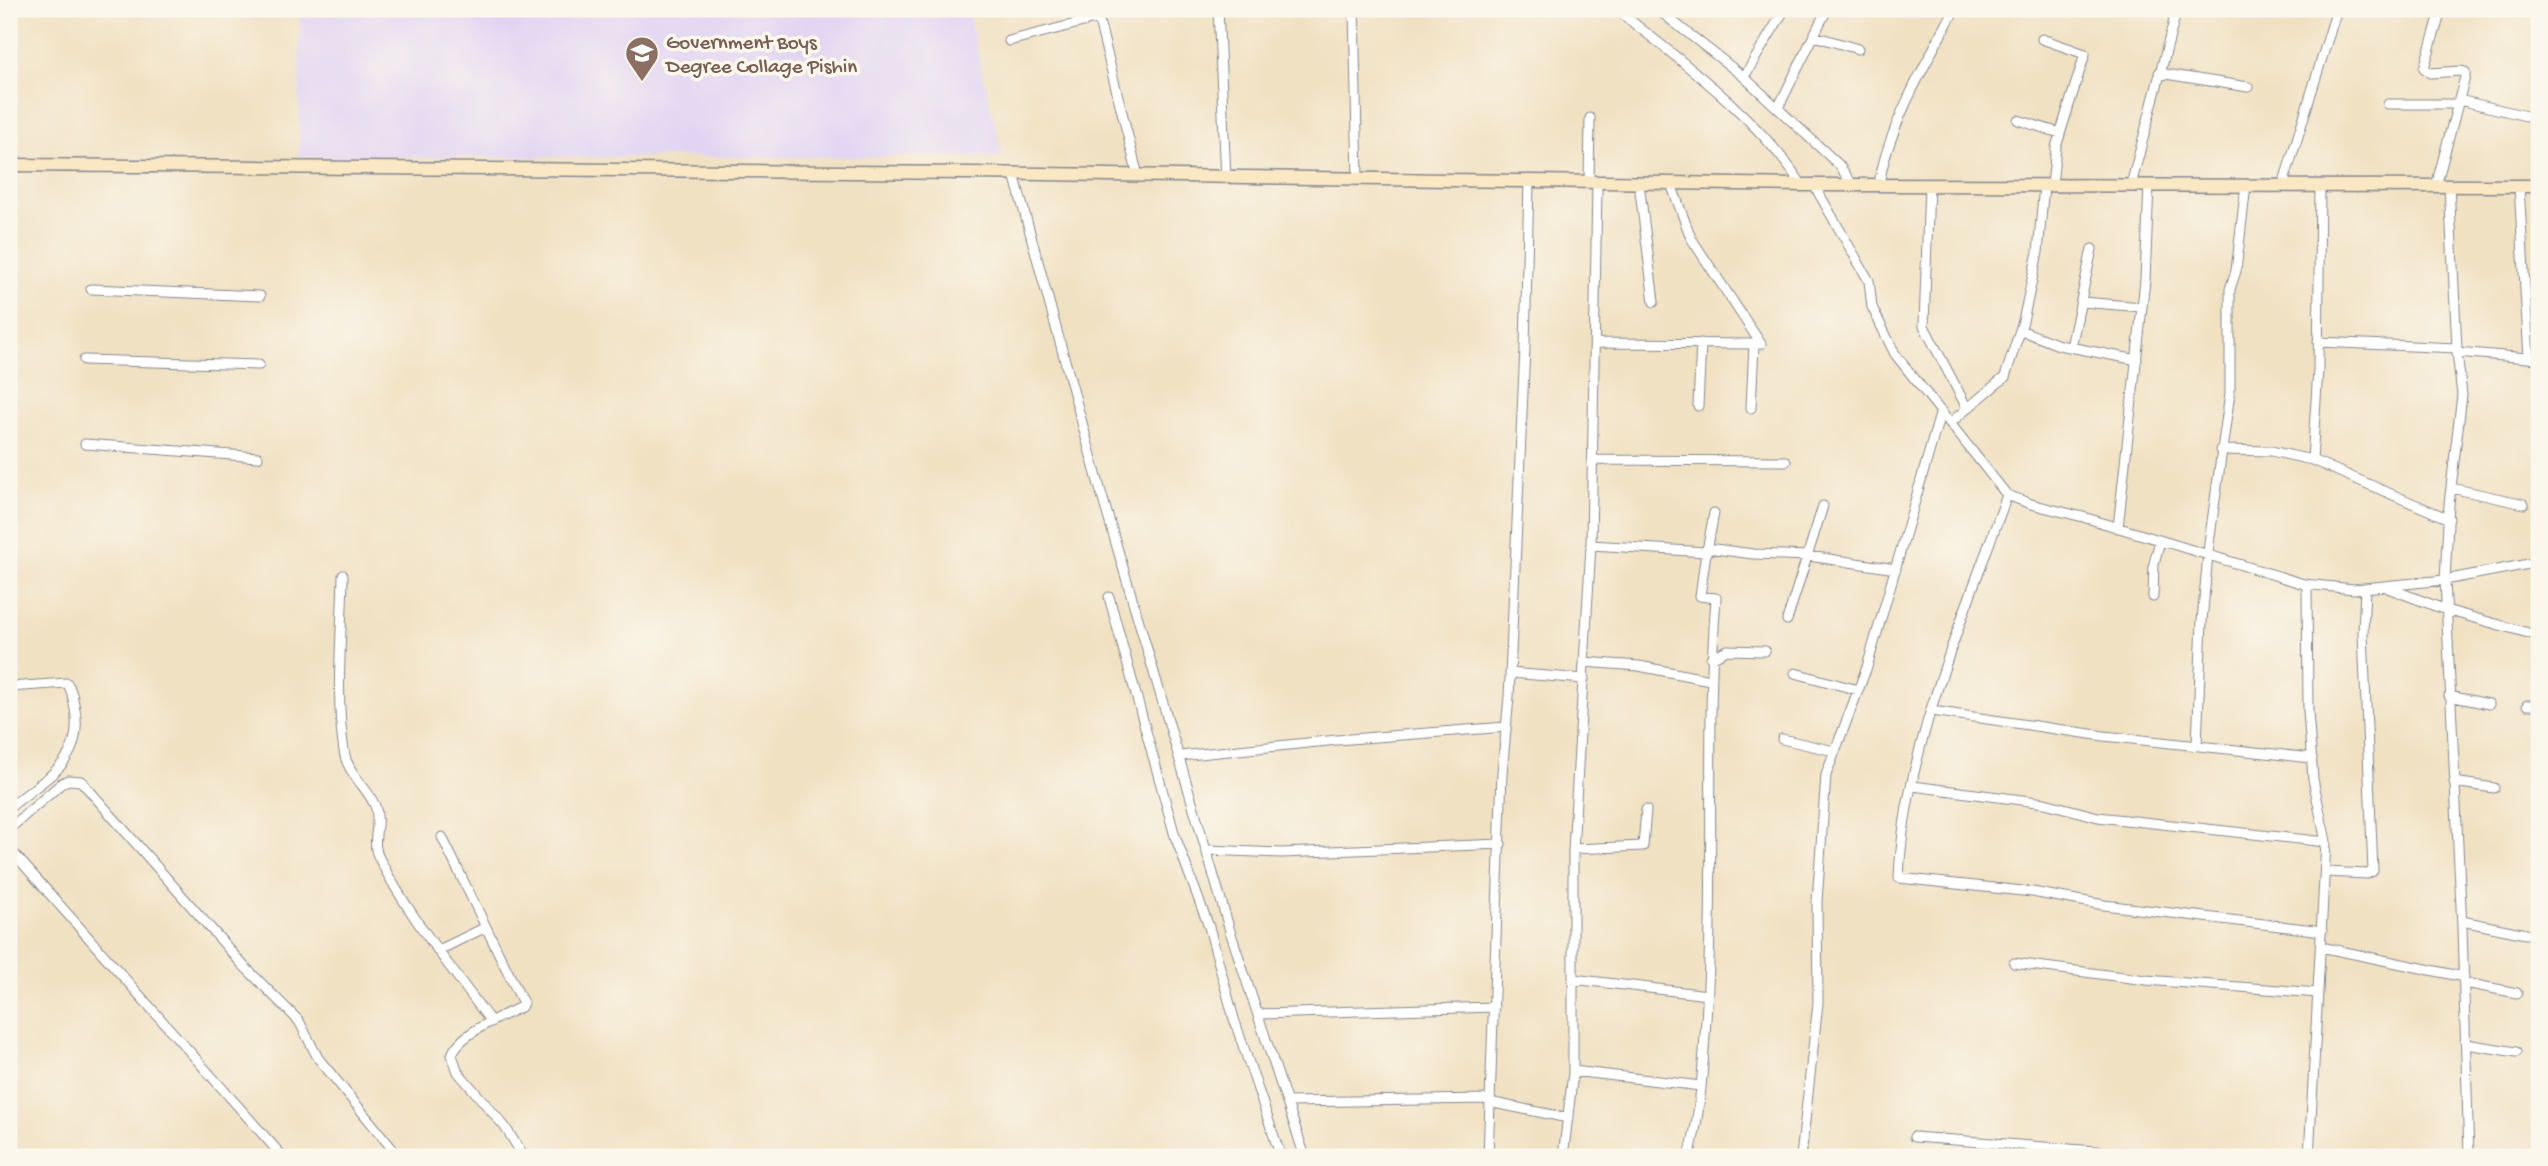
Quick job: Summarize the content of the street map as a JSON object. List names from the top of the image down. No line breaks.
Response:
{"places":{"school or university":["Government Boys Degree Collage Pishin"]}}
